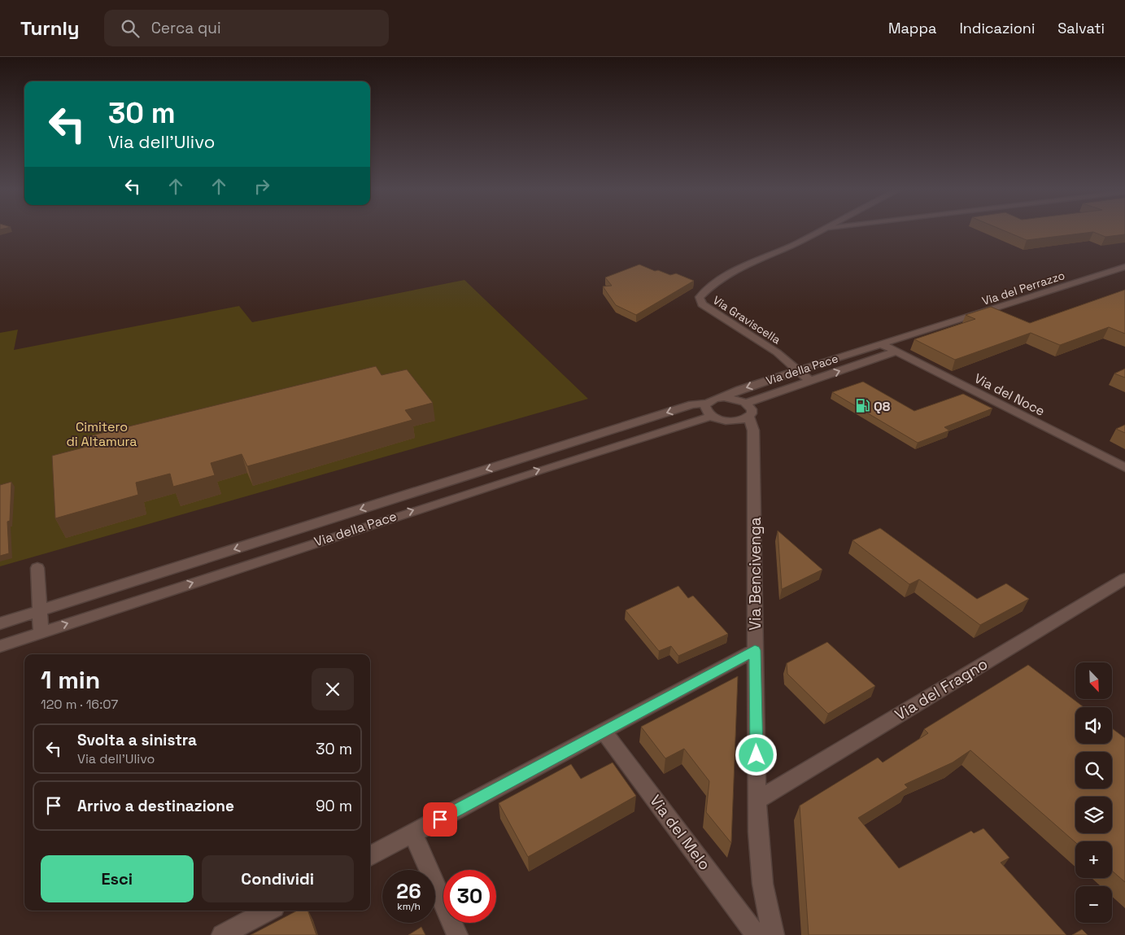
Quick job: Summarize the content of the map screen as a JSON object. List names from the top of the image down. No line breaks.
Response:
{"streets":{"street":["Via del Perrazzo","Via Graviscella","Via della Pace","Via del Noce","Via Bencivenga","Via del Fragno","Via del Melo"]},"crossings":[["Via del Perrazzo","Via della Pace"],["Via del Perrazzo","Via del Noce"],["Via Graviscella","Via della Pace"],["Via della Pace","Via del Noce"],["Via della Pace","Via Bencivenga"],["Via Bencivenga","Via del Fragno"],["Via Bencivenga","Via del Melo"]],"parks":["Cimitero di Altamura"],"places":{"fuel station":["Q8"]},"north":"bottom right","page":{"header":"Turnly","search":"Cerca qui","nav":["Mappa","Indicazioni","Salvati"],"turn":["30 m","Via dell'Ulivo"],"heading":["1 min","120 m · 16:07"],"map_buttons":["+","−"],"list":[{"name":"Svolta a sinistra","note":"Via dell'Ulivo","value":"30 m"},{"name":"Arrivo a destinazione","value":"90 m"}],"buttons":["Esci","Condividi"],"speed":"26 km/h","limit":"30"}}
